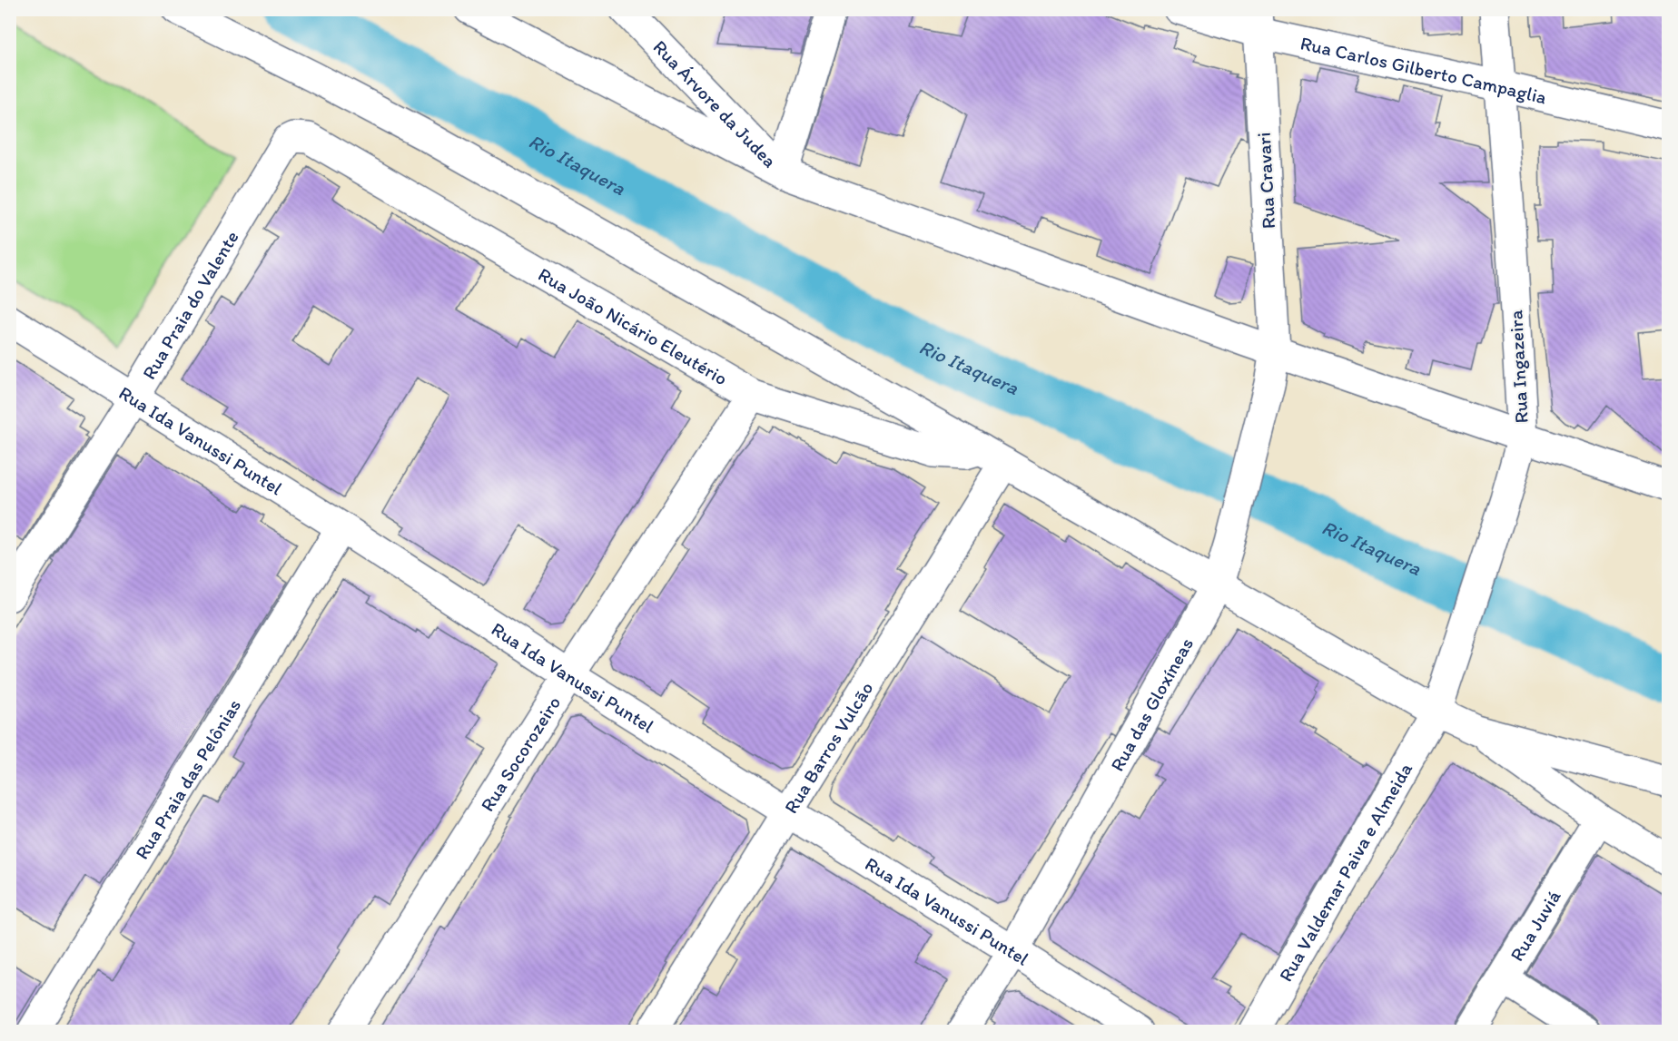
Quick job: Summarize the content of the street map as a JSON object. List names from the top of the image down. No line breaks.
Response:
{"streets":{"street":["Rua Carlos Gilberto Campaglia","Rua Árvore da Judea","Rua Cravari","Rua Praia do Valente","Rua João Nicário Eleutério","Rua Ingazeira","Rua Ida Vanussi Puntel","Rua das Gloxíneas","Rua Barros Vulcão","Rua Socorozeiro","Rua Praia das Pelônias","Rua Valdemar Paiva e Almeida","Rua Juviá"]},"crossings":[["Rua Carlos Gilberto Campaglia","Rua Cravari"],["Rua Carlos Gilberto Campaglia","Rua Ingazeira"],["Rua Cravari","Rua das Gloxíneas"],["Rua Praia do Valente","Rua João Nicário Eleutério"],["Rua Praia do Valente","Rua Ida Vanussi Puntel"],["Rua João Nicário Eleutério","Rua Barros Vulcão"],["Rua João Nicário Eleutério","Rua Socorozeiro"],["Rua Ingazeira","Rua Valdemar Paiva e Almeida"],["Rua Ida Vanussi Puntel","Rua das Gloxíneas"],["Rua Ida Vanussi Puntel","Rua Barros Vulcão"],["Rua Ida Vanussi Puntel","Rua Socorozeiro"],["Rua Ida Vanussi Puntel","Rua Praia das Pelônias"]],"water":["Rio Itaquera"]}
